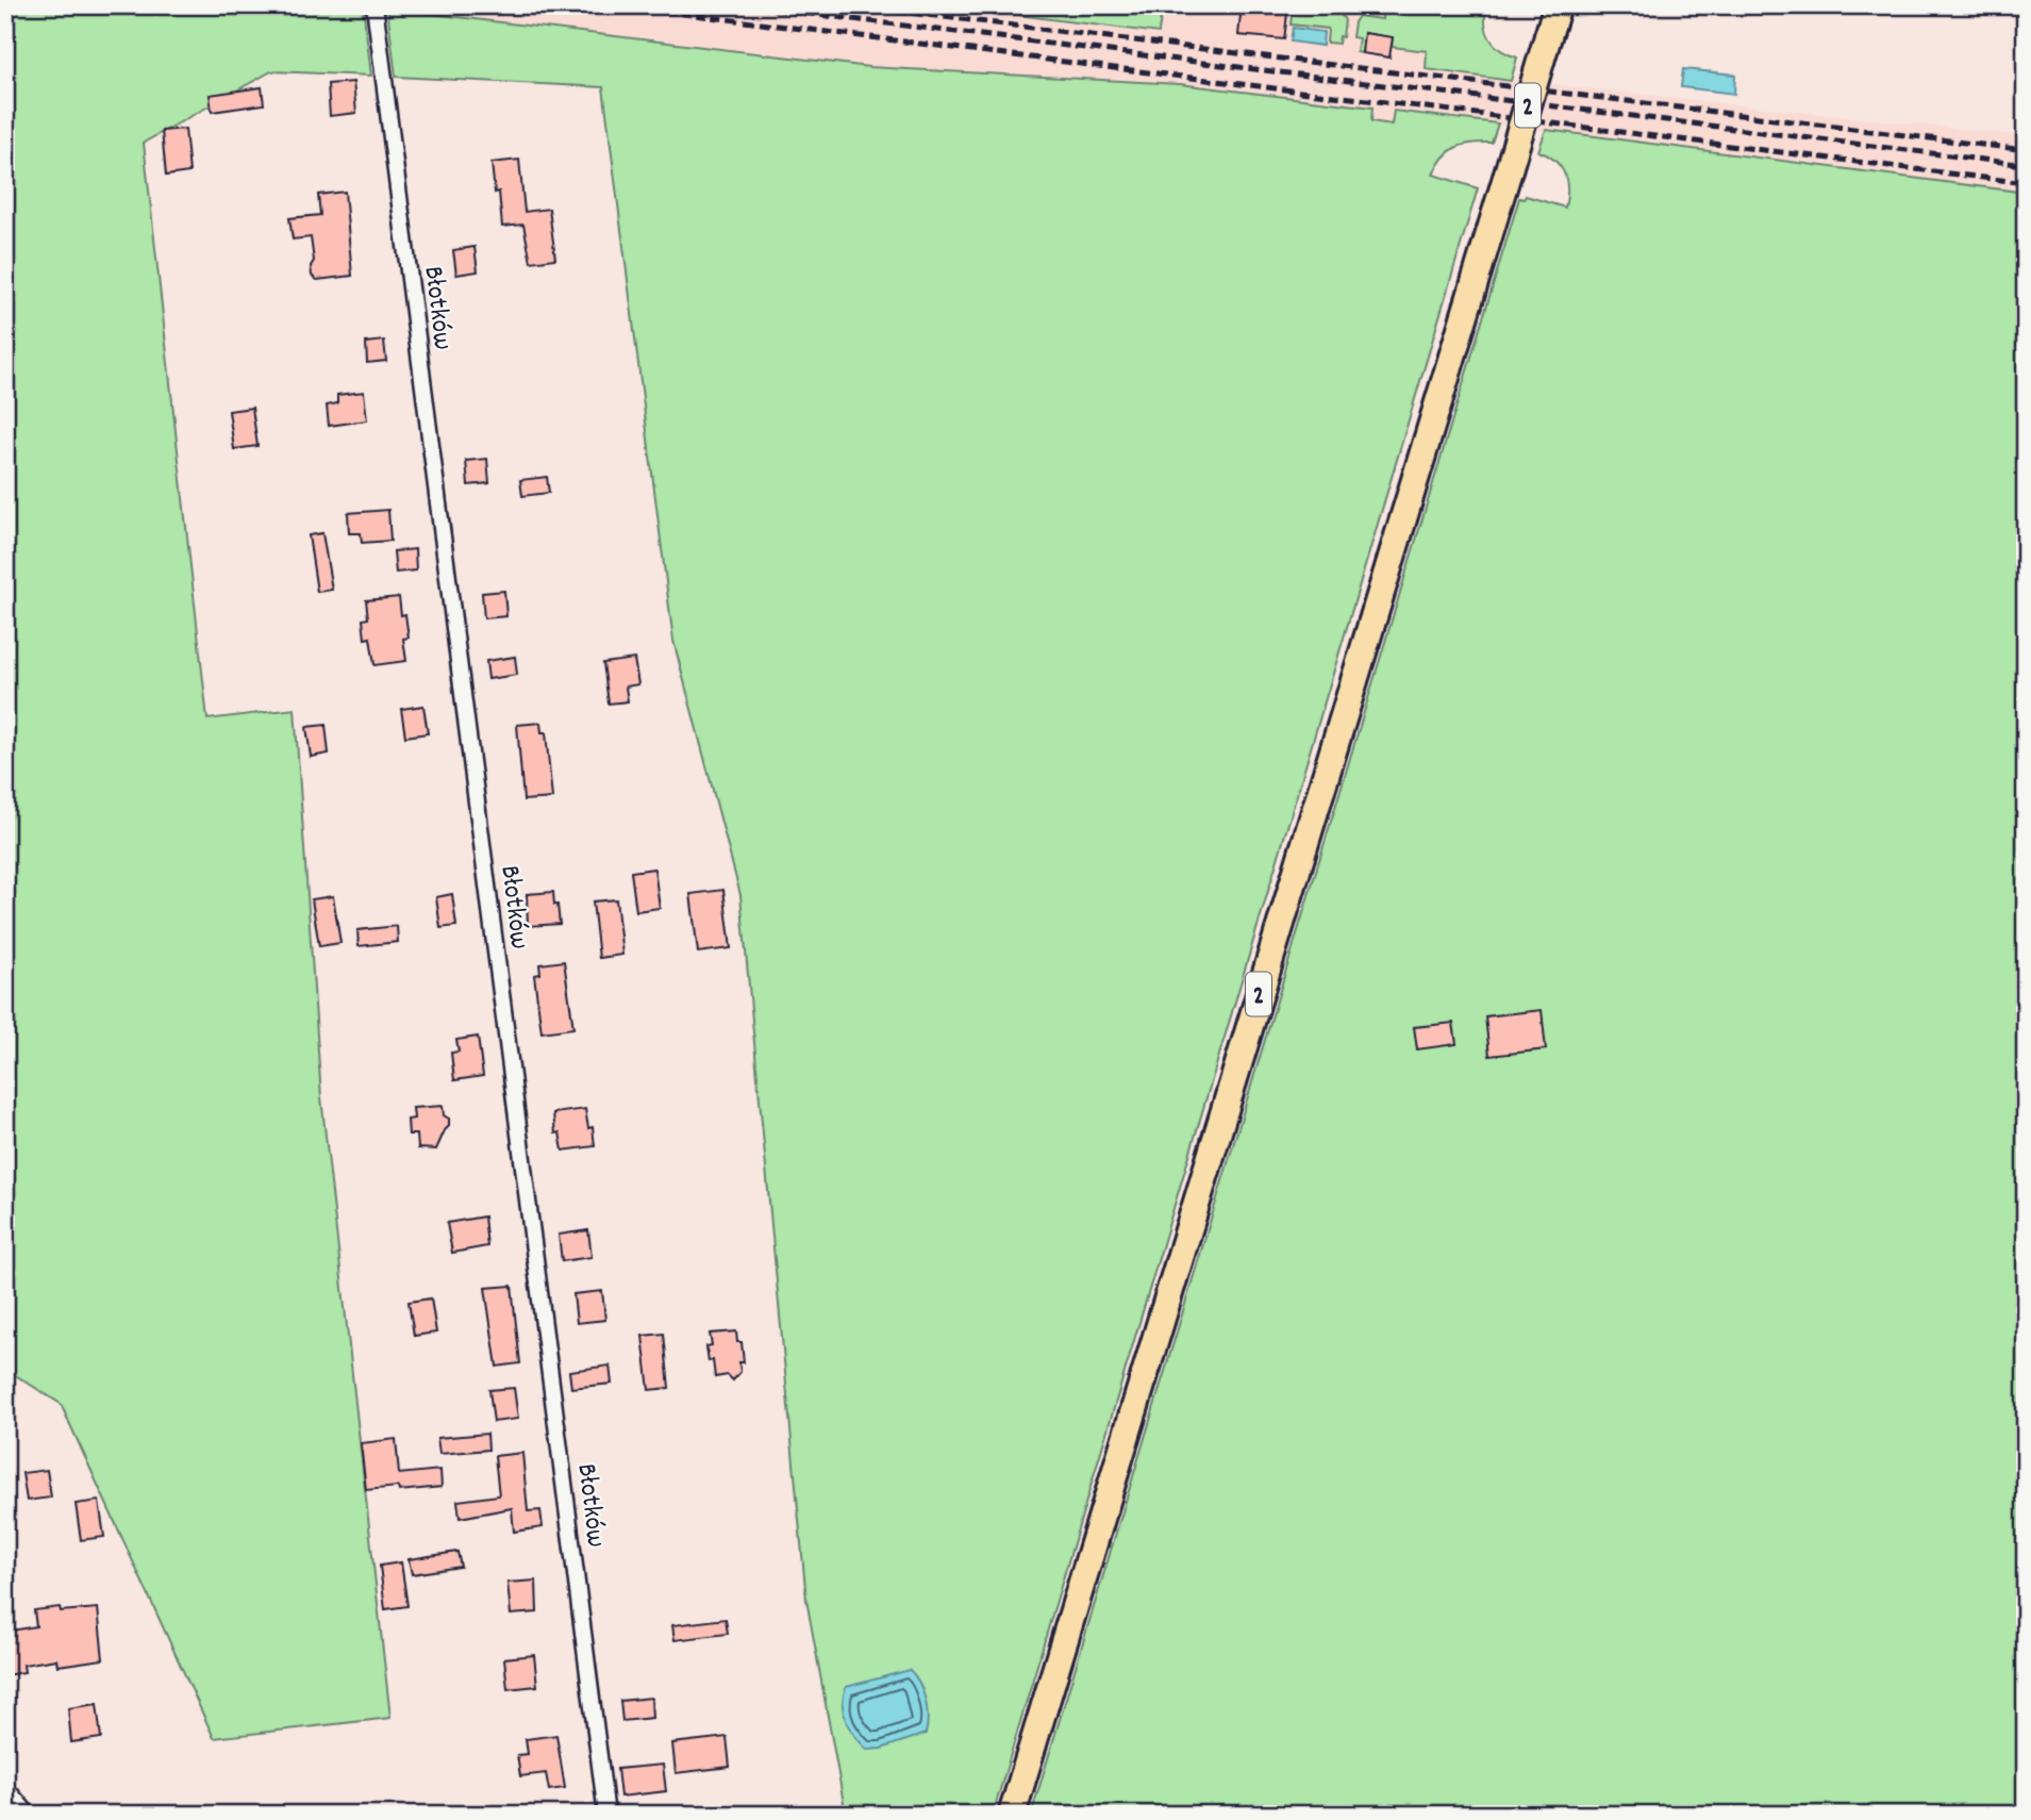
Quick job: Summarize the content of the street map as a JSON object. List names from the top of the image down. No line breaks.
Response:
{"streets":{"highway":["2"],"street":["Błotków"]}}
